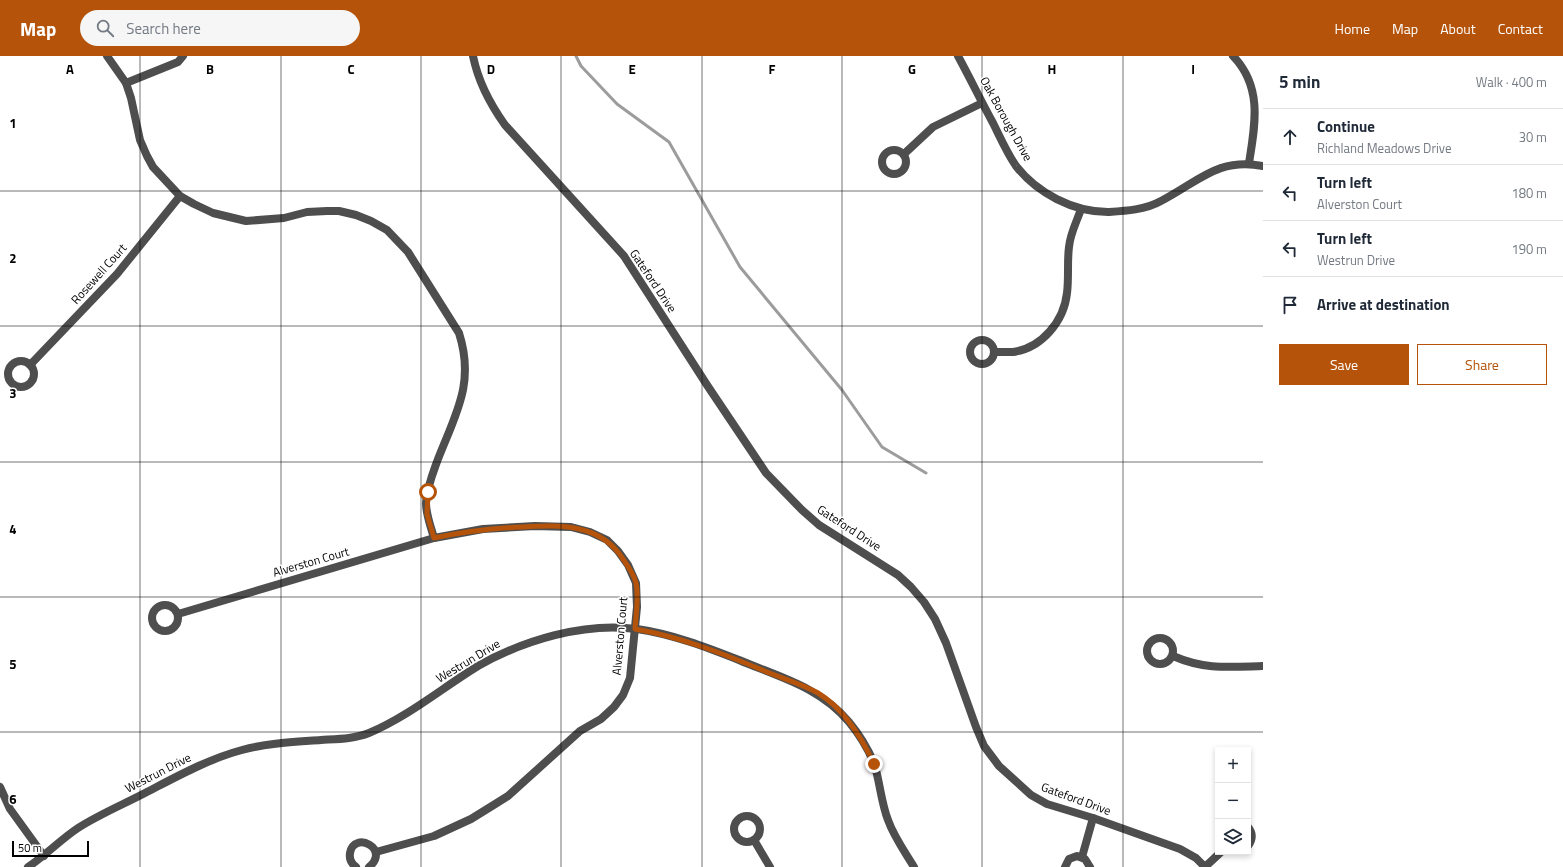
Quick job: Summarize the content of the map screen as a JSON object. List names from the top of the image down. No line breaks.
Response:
{"streets":{"street":["Oak Borough Drive","Rosewell Court","Gateford Drive","Alverston Court","Westrun Drive"]},"crossings":[["Alverston Court","Westrun Drive"]],"scale_bar":"50 m","page":{"header":"Map","search":"Search here","nav":["Home","Map","About","Contact"],"heading":["5 min","Walk · 400 m"],"list":[["Continue","Richland Meadows Drive","30 m"],["Turn left","Alverston Court","180 m"],["Turn left","Westrun Drive","190 m"],"Arrive at destination"],"buttons":["Save","Share"],"map_buttons":["+","−"],"scale":"50 m"},"grid":{"columns":["A","B","C","D","E","F","G","H","I"],"rows":["1","2","3","4","5","6"]}}
